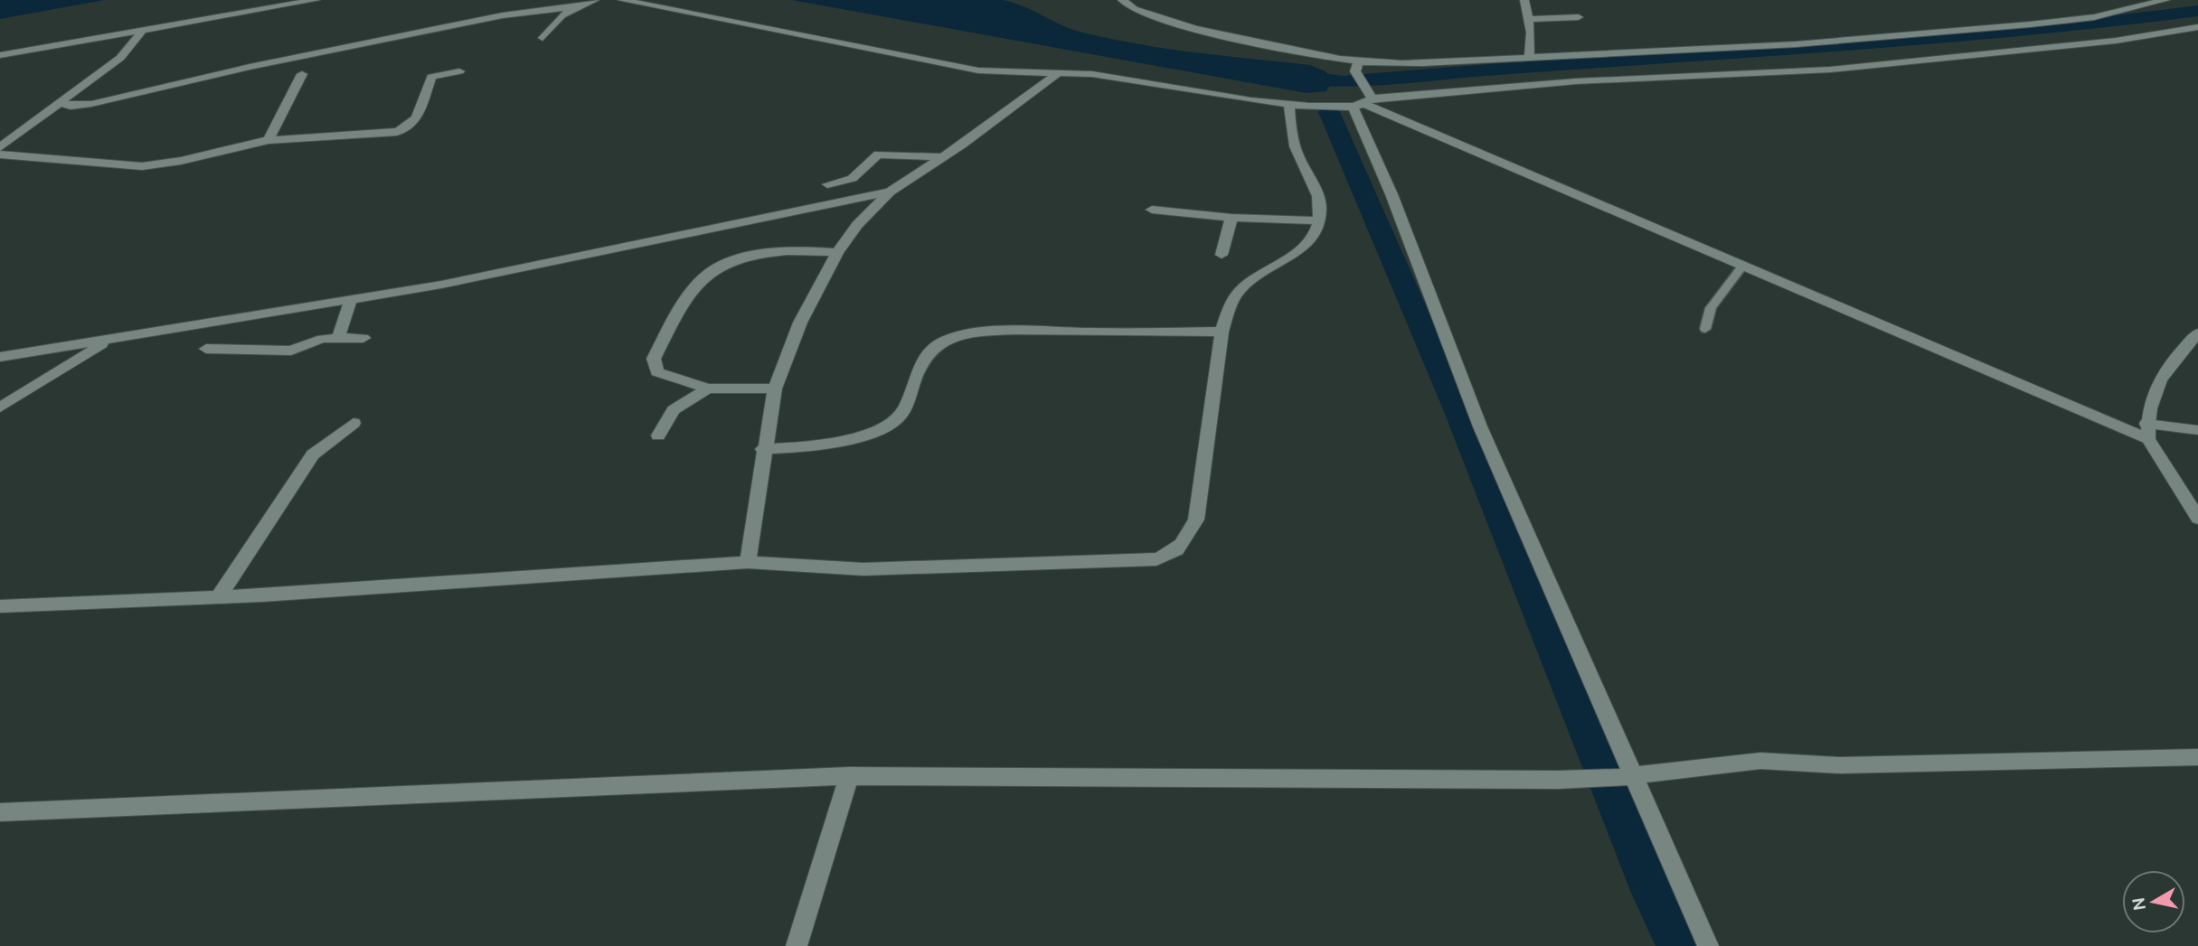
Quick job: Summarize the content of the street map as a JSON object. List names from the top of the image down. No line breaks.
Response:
{"north":"left"}
